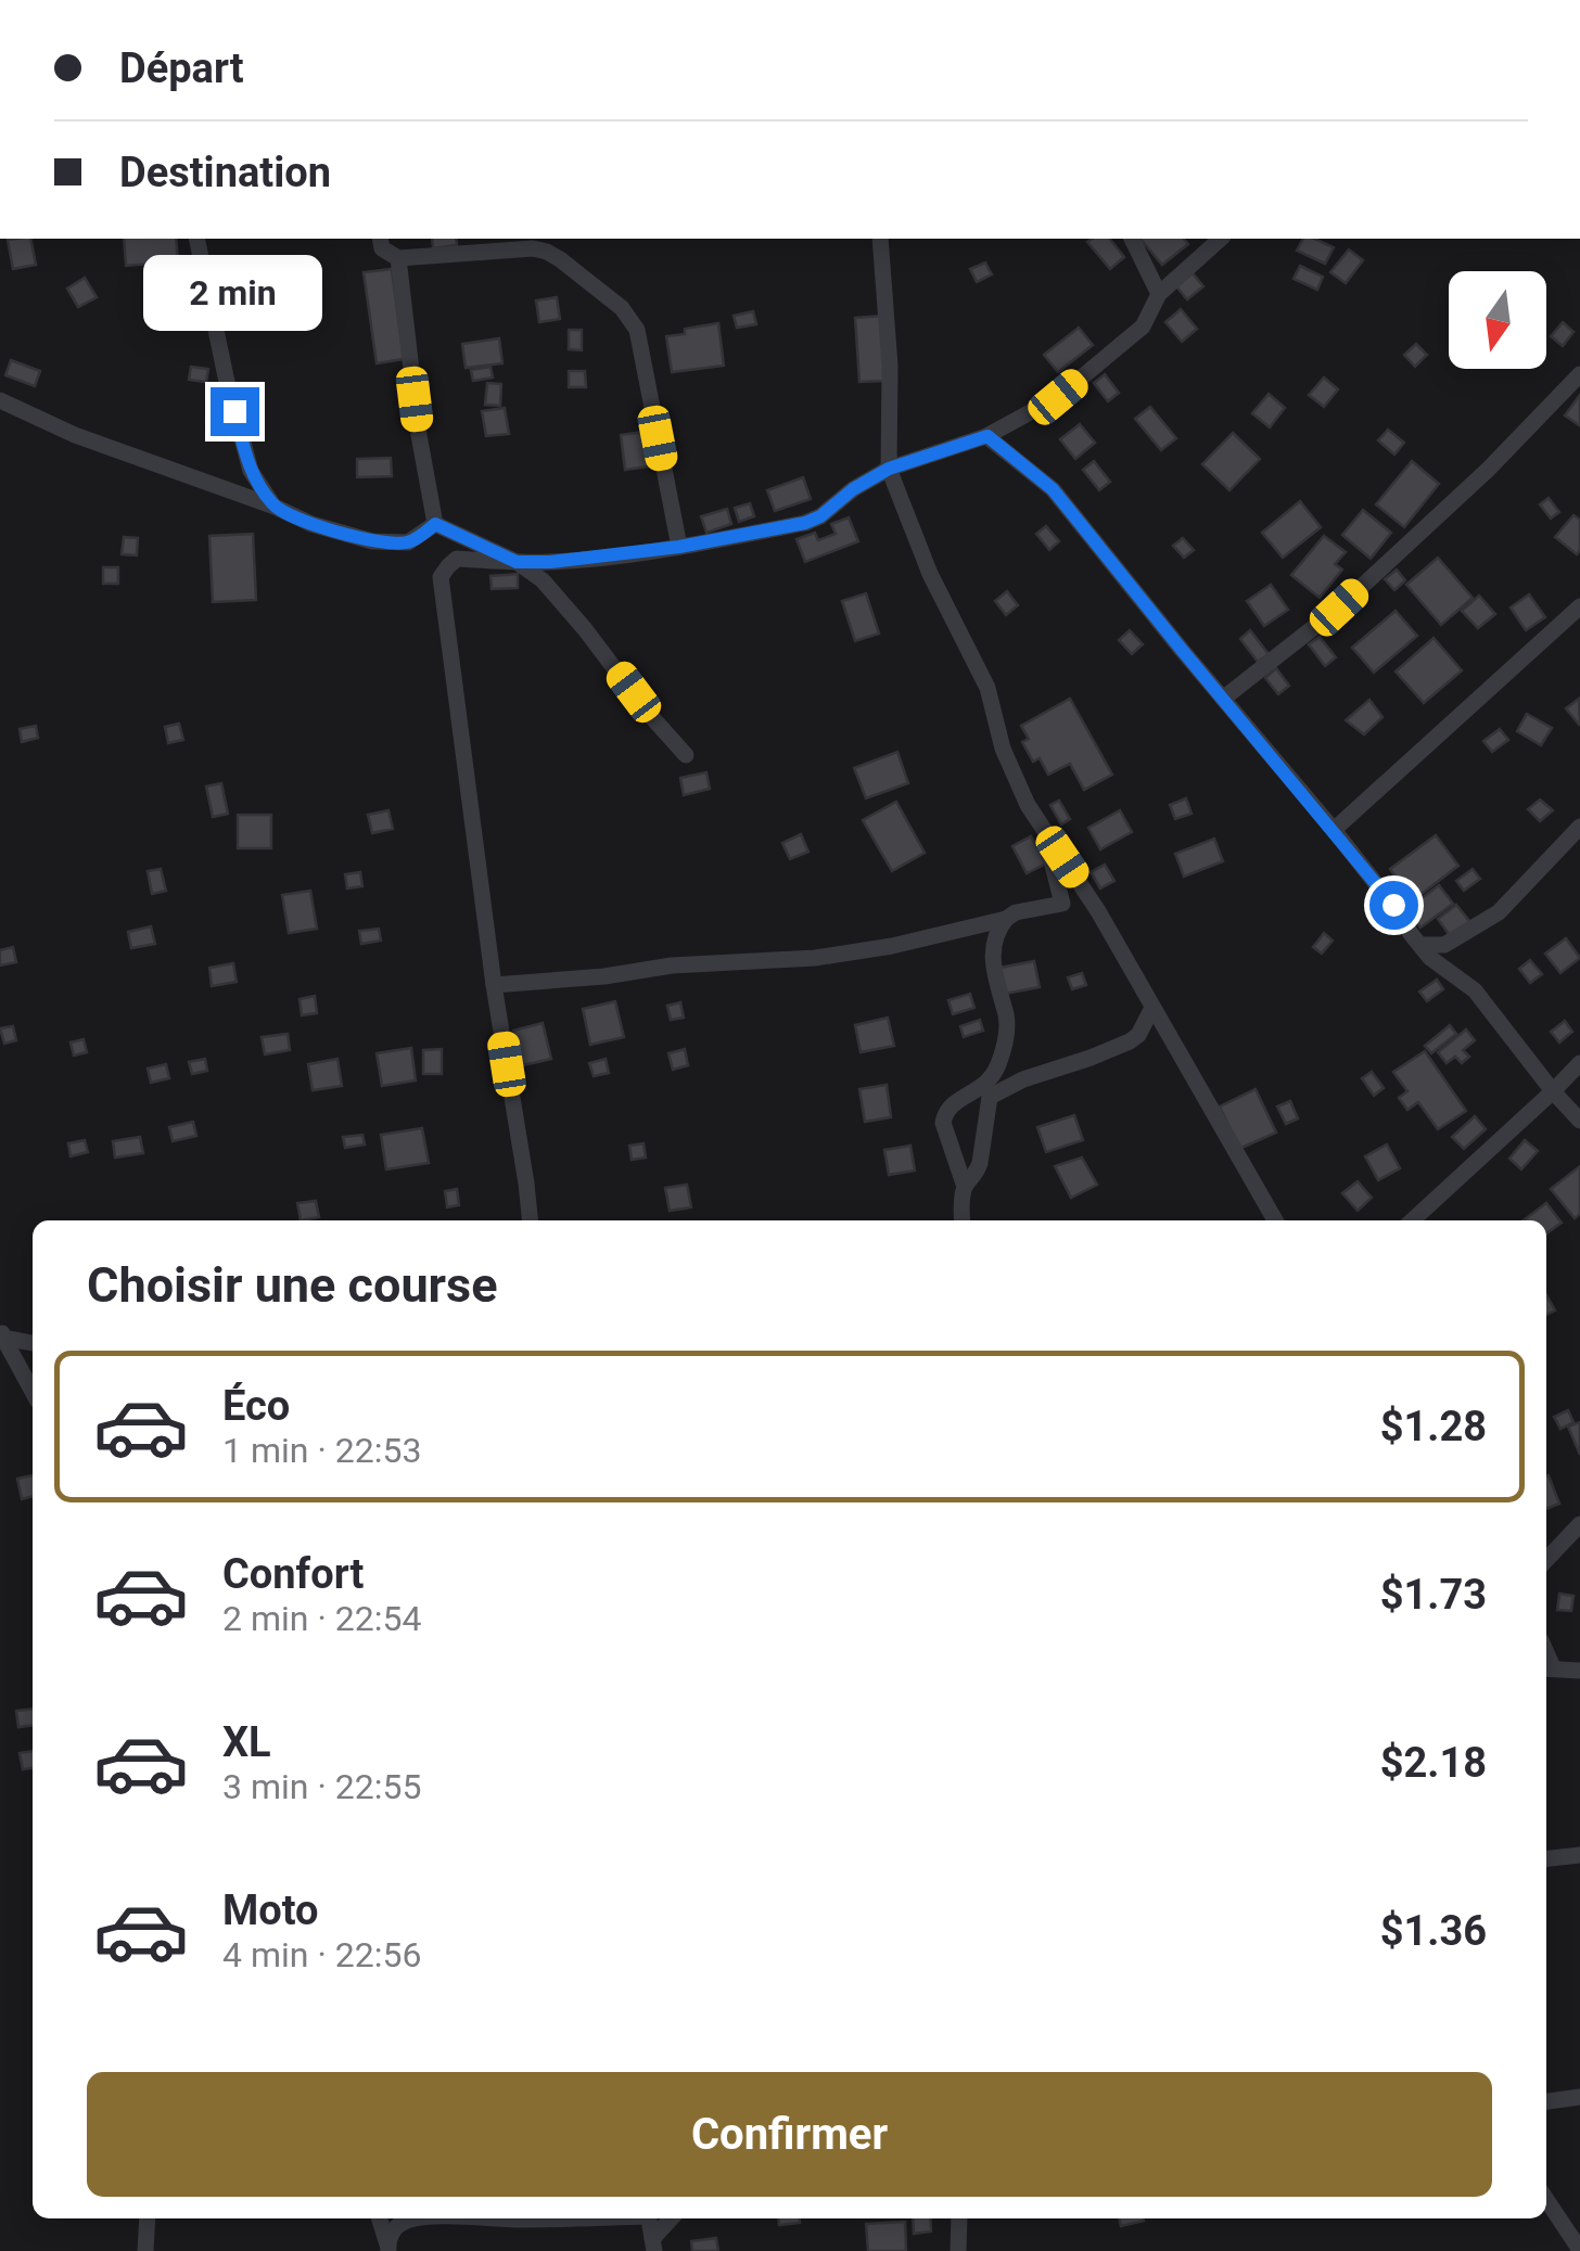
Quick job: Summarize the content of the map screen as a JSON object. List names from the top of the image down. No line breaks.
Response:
{"north":"bottom","page":{"banner":["Départ","Destination"],"bubble":"2 min","heading":"Choisir une course","list":[{"name":"Éco","note":"1 min · 22:53","value":"$1.28"},{"name":"Confort","note":"2 min · 22:54","value":"$1.73"},{"name":"XL","note":"3 min · 22:55","value":"$2.18"},{"name":"Moto","note":"4 min · 22:56","value":"$1.36"}],"buttons":"Confirmer"}}
